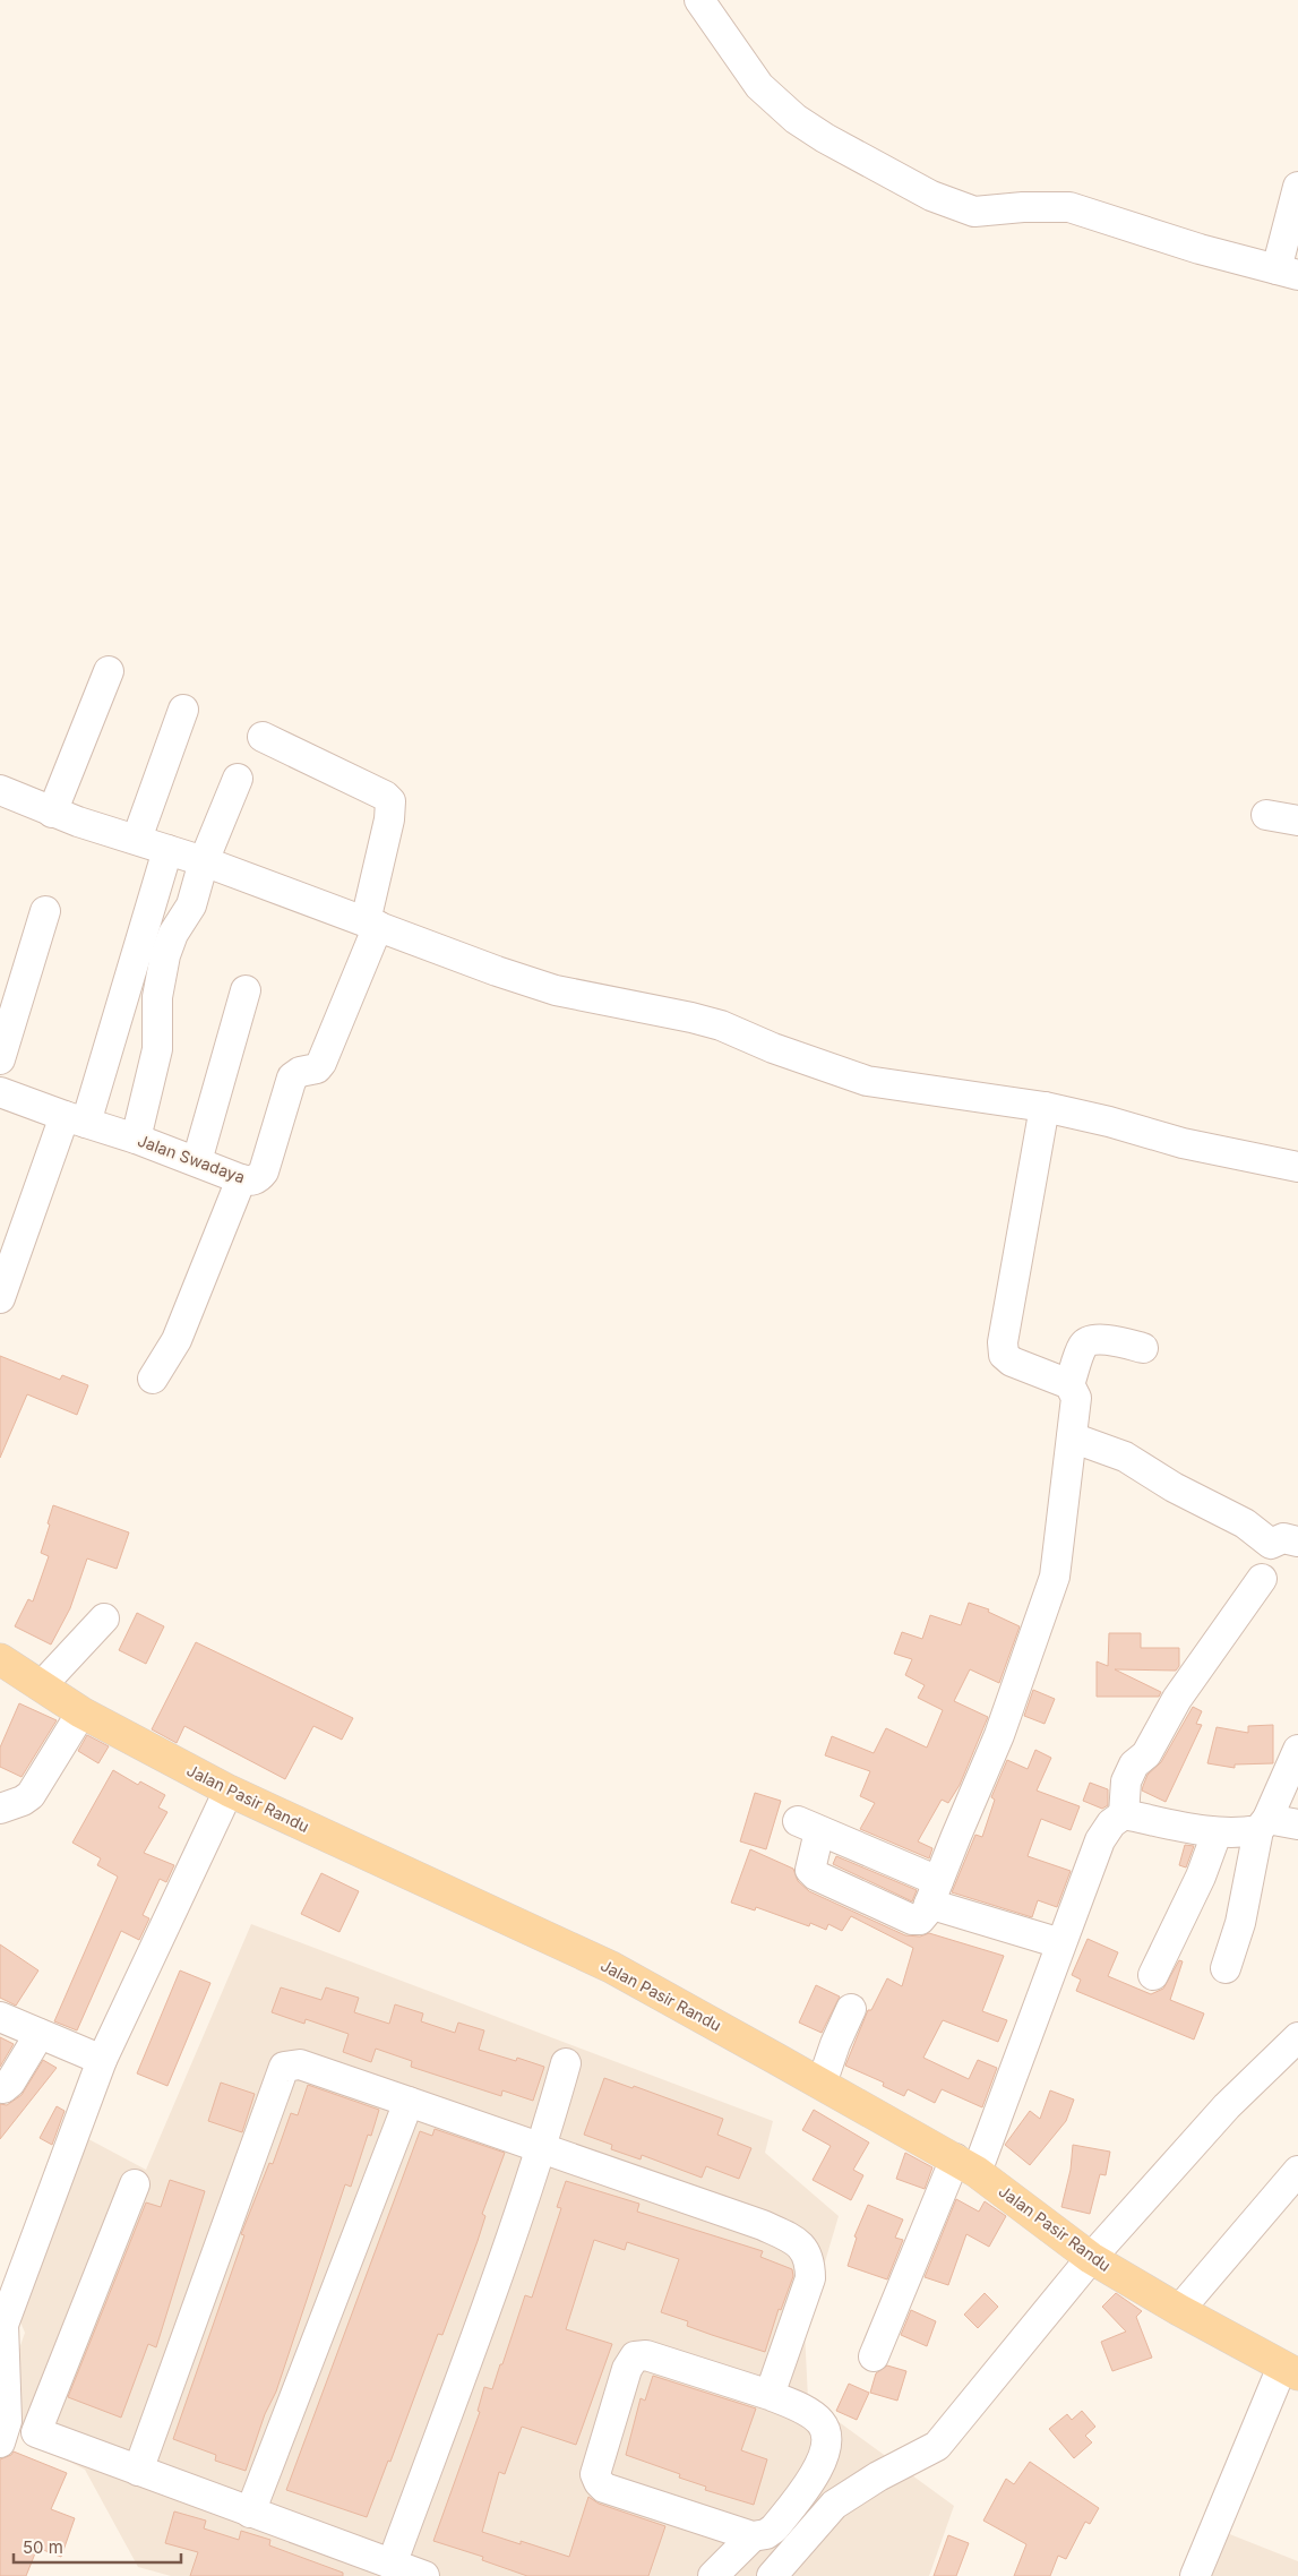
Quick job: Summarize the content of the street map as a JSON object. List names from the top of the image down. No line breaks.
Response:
{"streets":{"main road":["Jalan Pasir Randu"],"street":["Jalan Swadaya"]},"scale_bar":"50 m"}
